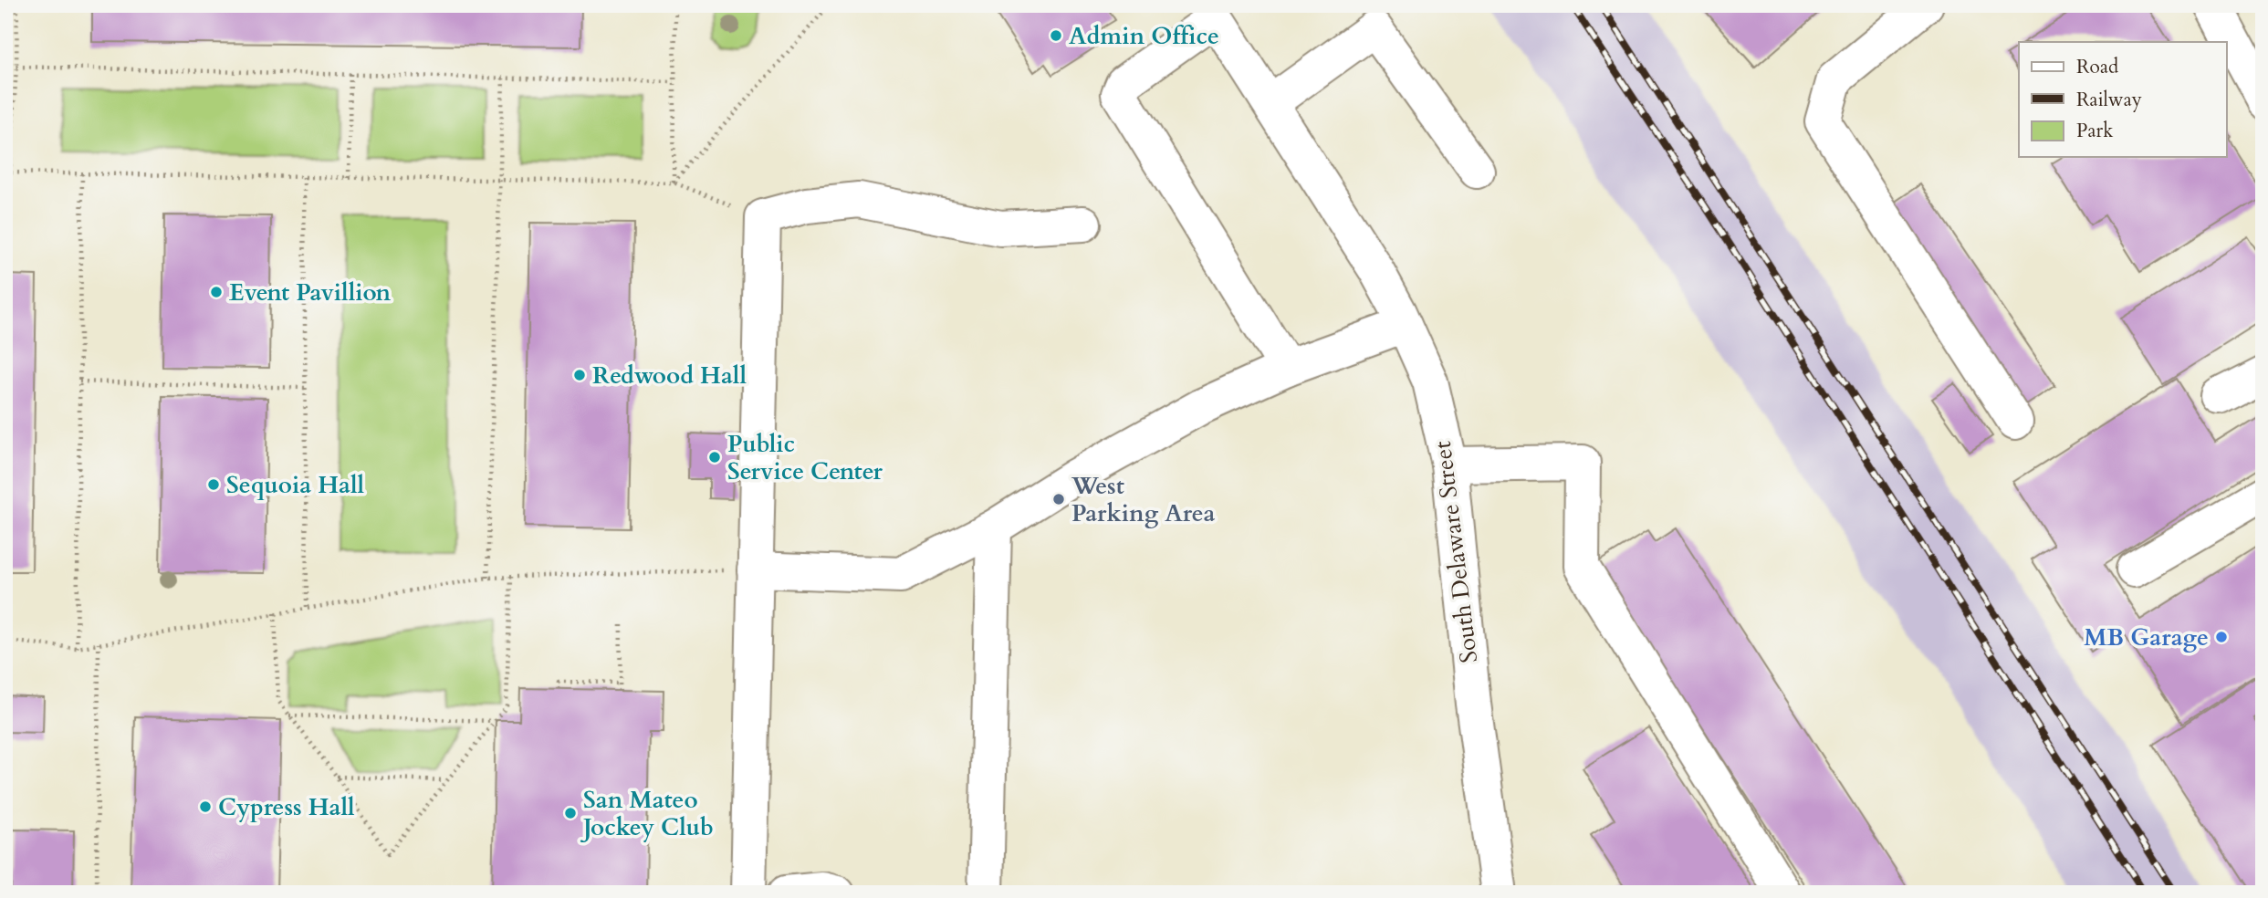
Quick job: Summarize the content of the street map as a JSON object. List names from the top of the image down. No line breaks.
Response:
{"streets":{"main road":["South Delaware Street"]},"places":["Admin Office","Event Pavillion","Redwood Hall","Public Service Center","Sequoia Hall","West Parking Area","MB Garage","Cypress Hall","San Mateo Jockey Club"],"legend":["Road","Railway","Park"]}
